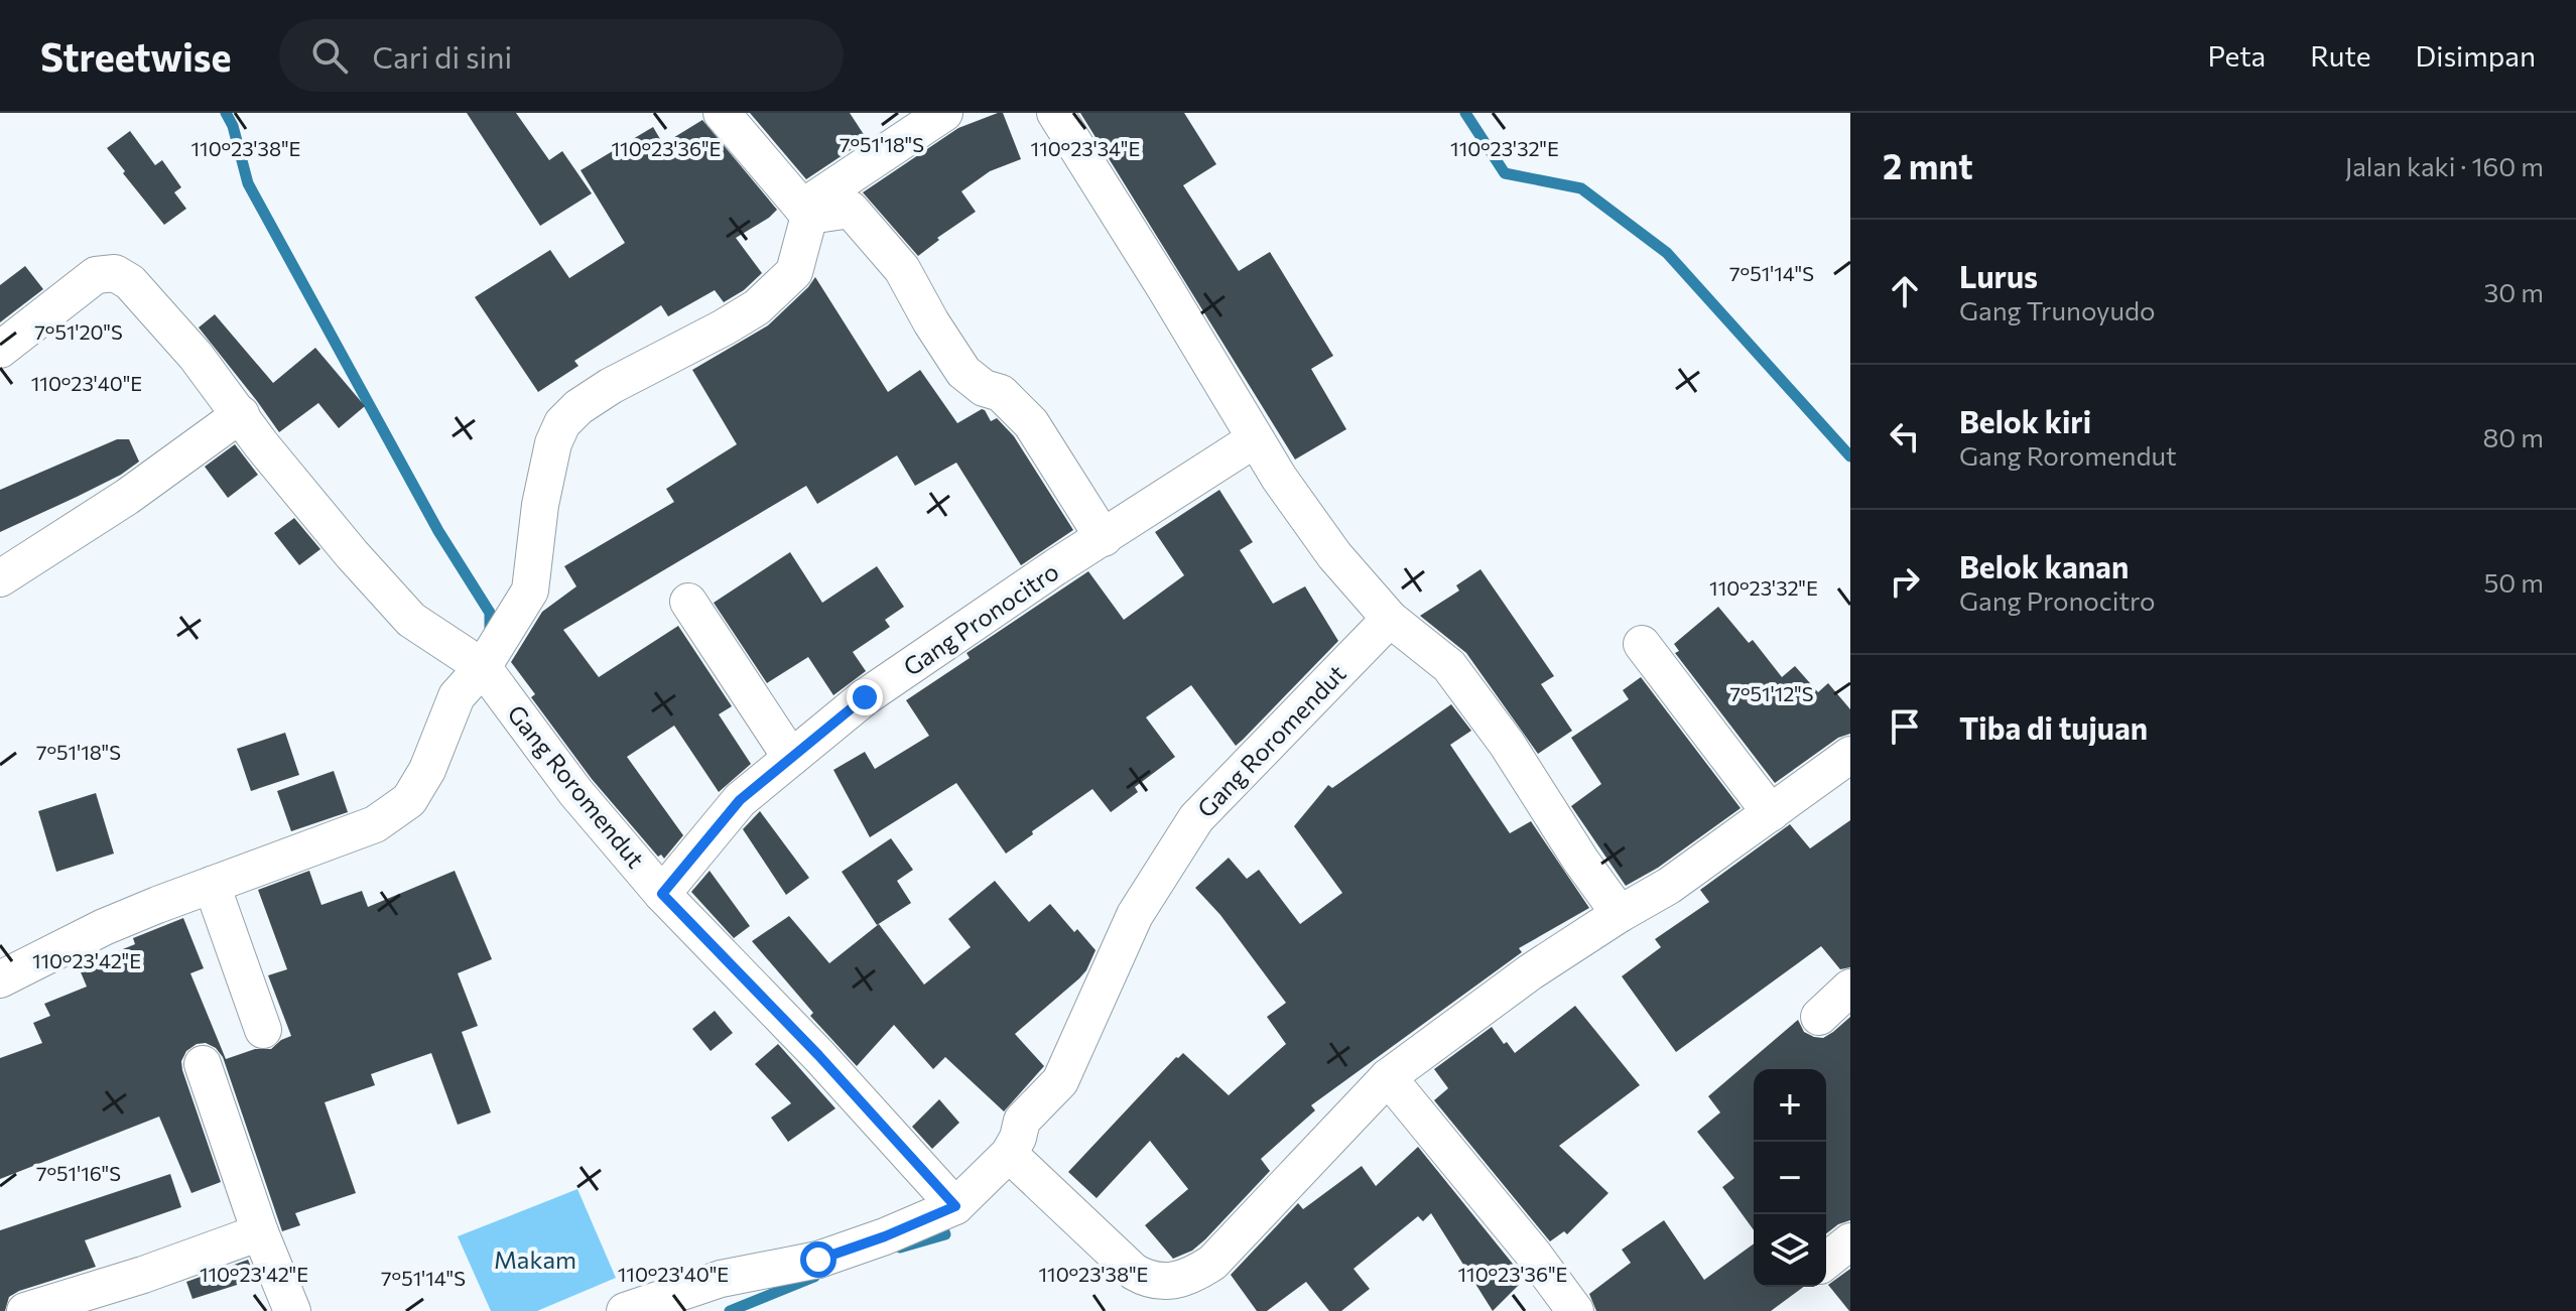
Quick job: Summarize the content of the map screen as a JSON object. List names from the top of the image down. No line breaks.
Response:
{"streets":{"street":["Gang Pronocitro","Gang Roromendut"]},"crossings":[["Gang Pronocitro","Gang Roromendut"]],"parks":["Makam"],"page":{"header":"Streetwise","search":"Cari di sini","nav":["Peta","Rute","Disimpan"],"heading":["2 mnt","Jalan kaki · 160 m"],"list":[["Lurus","Gang Trunoyudo","30 m"],["Belok kiri","Gang Roromendut","80 m"],["Belok kanan","Gang Pronocitro","50 m"],"Tiba di tujuan"],"map_buttons":["+","−"]},"coordinates":["7°51'18\"S","110°23'38\"E","110°23'36\"E","110°23'34\"E","110°23'32\"E","7°51'14\"S","7°51'20\"S","110°23'40\"E","7°51'12\"S","110°23'42\"E","7°51'16\"S"]}
